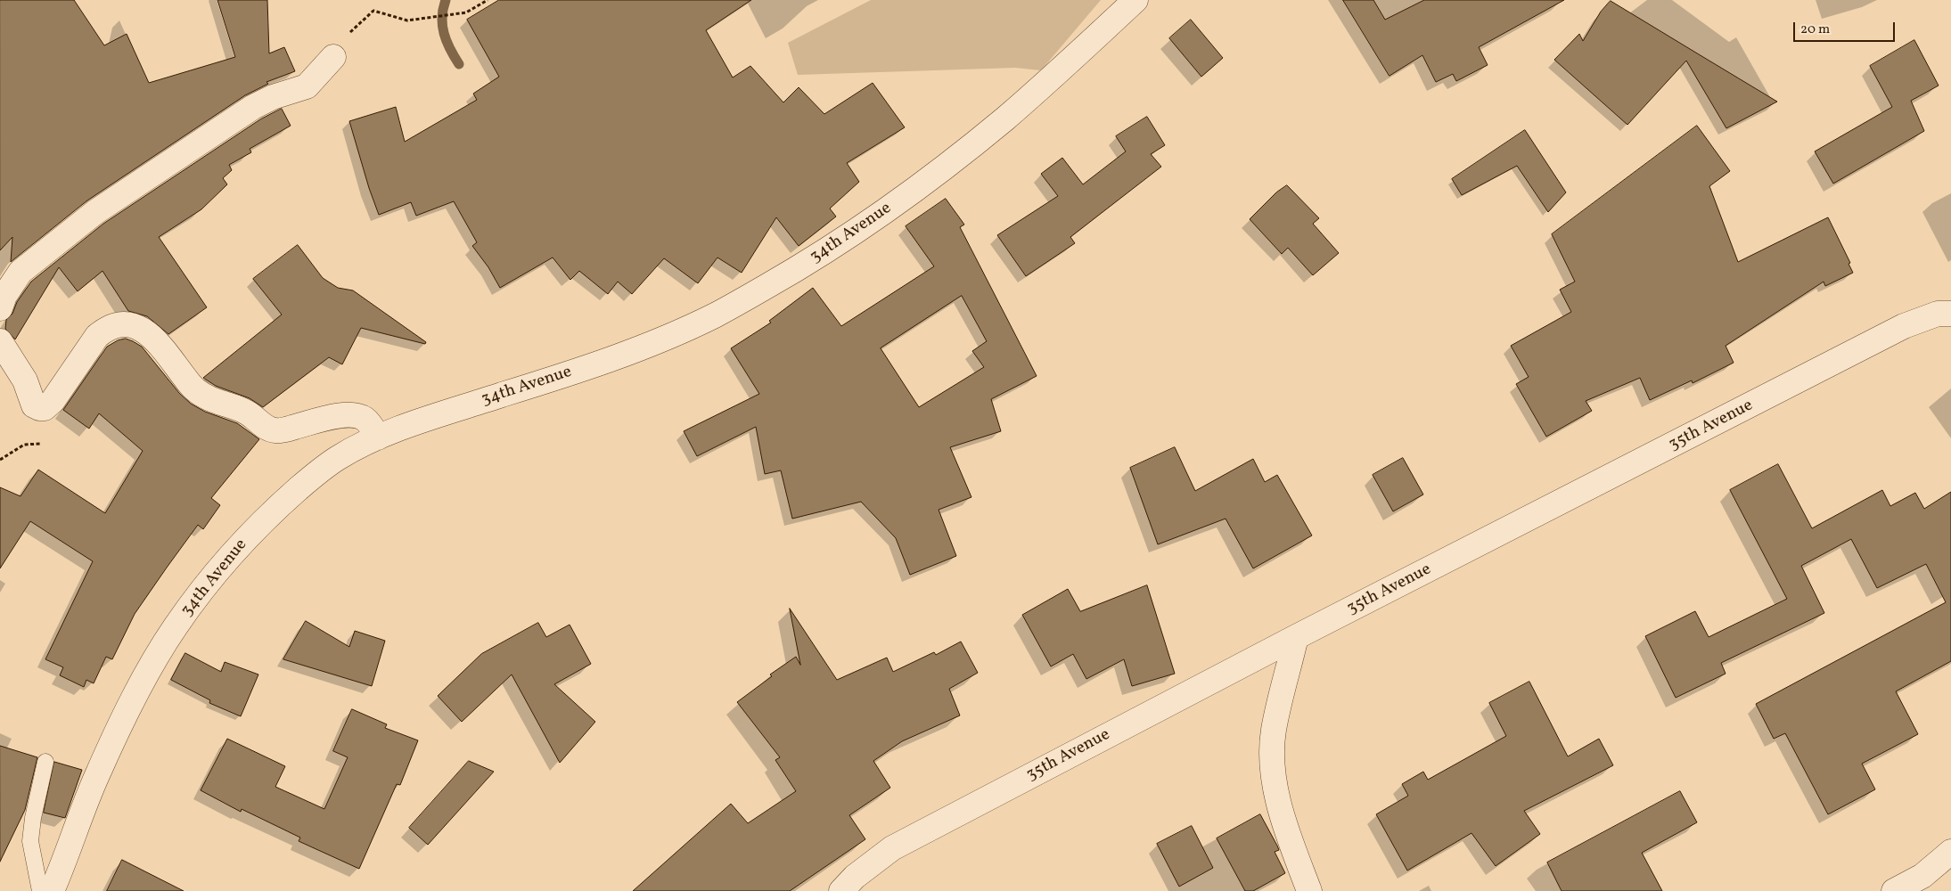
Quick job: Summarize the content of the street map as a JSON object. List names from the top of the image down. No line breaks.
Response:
{"streets":{"street":["34th Avenue","35th Avenue"]},"scale_bar":"20 m"}
